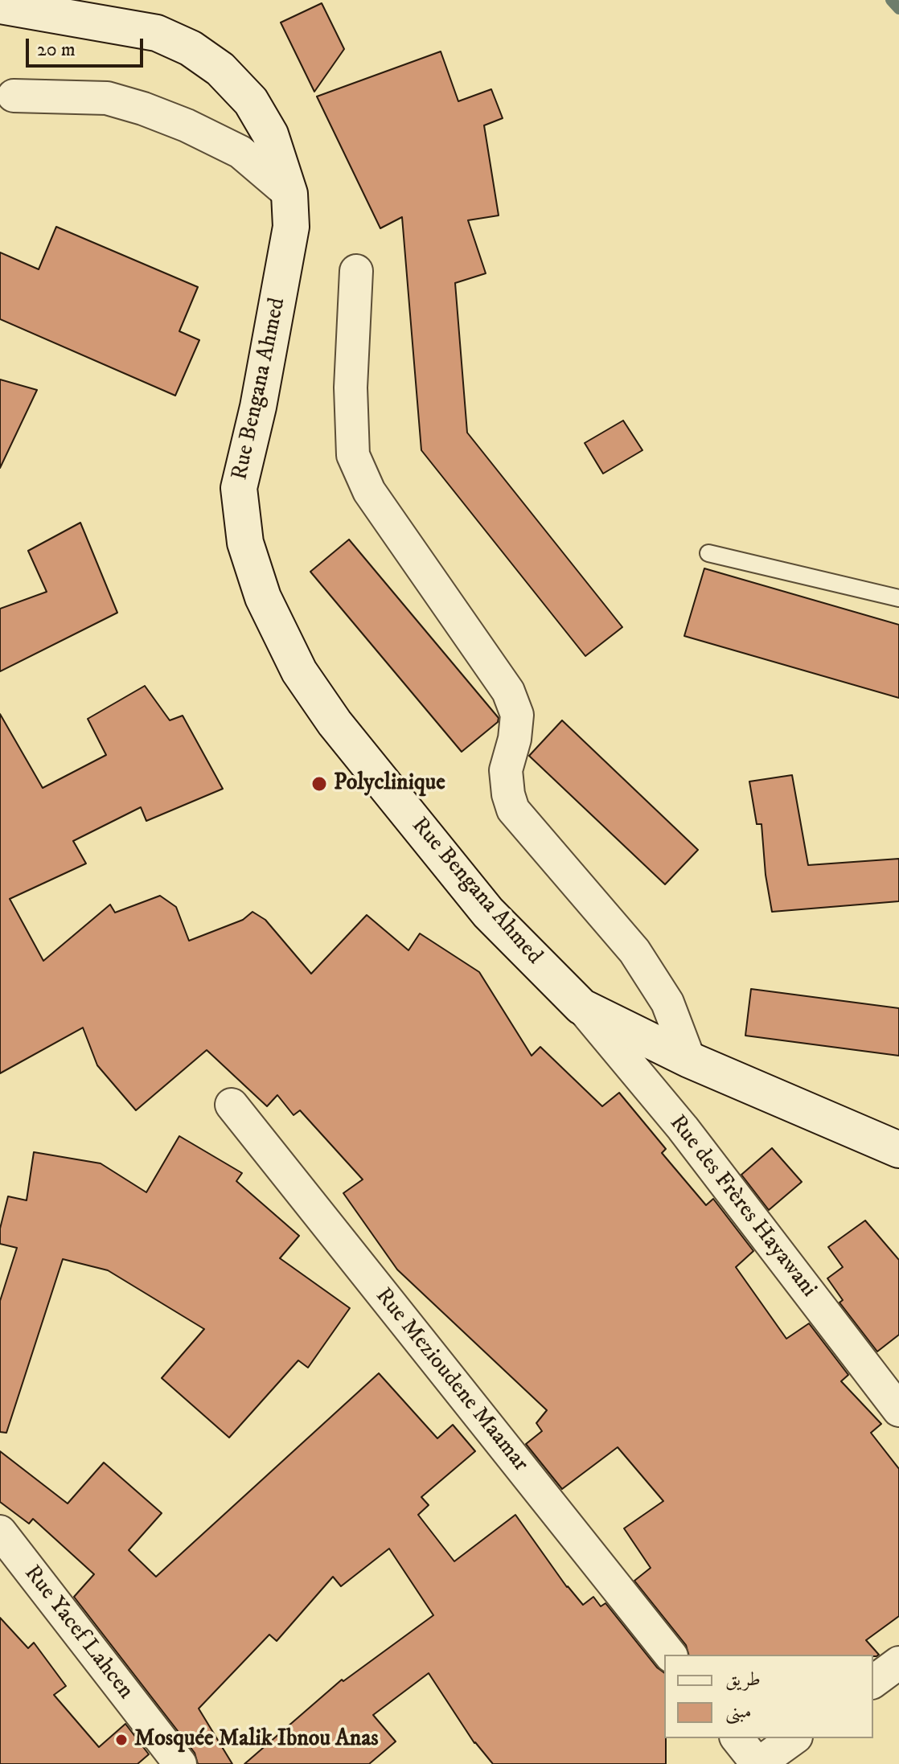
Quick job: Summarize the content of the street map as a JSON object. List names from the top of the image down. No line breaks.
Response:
{"streets":{"street":["Rue Bengana Ahmed","Rue des Frères Hayawani","Rue Mezioudene Maamar","Rue Yacef Lahcen"]},"crossings":[["Rue Bengana Ahmed","Rue des Frères Hayawani"]],"places":["Polyclinique","Mosquée Malik Ibnou Anas"],"legend":["طريق","مبنى"],"scale_bar":"20 m"}
